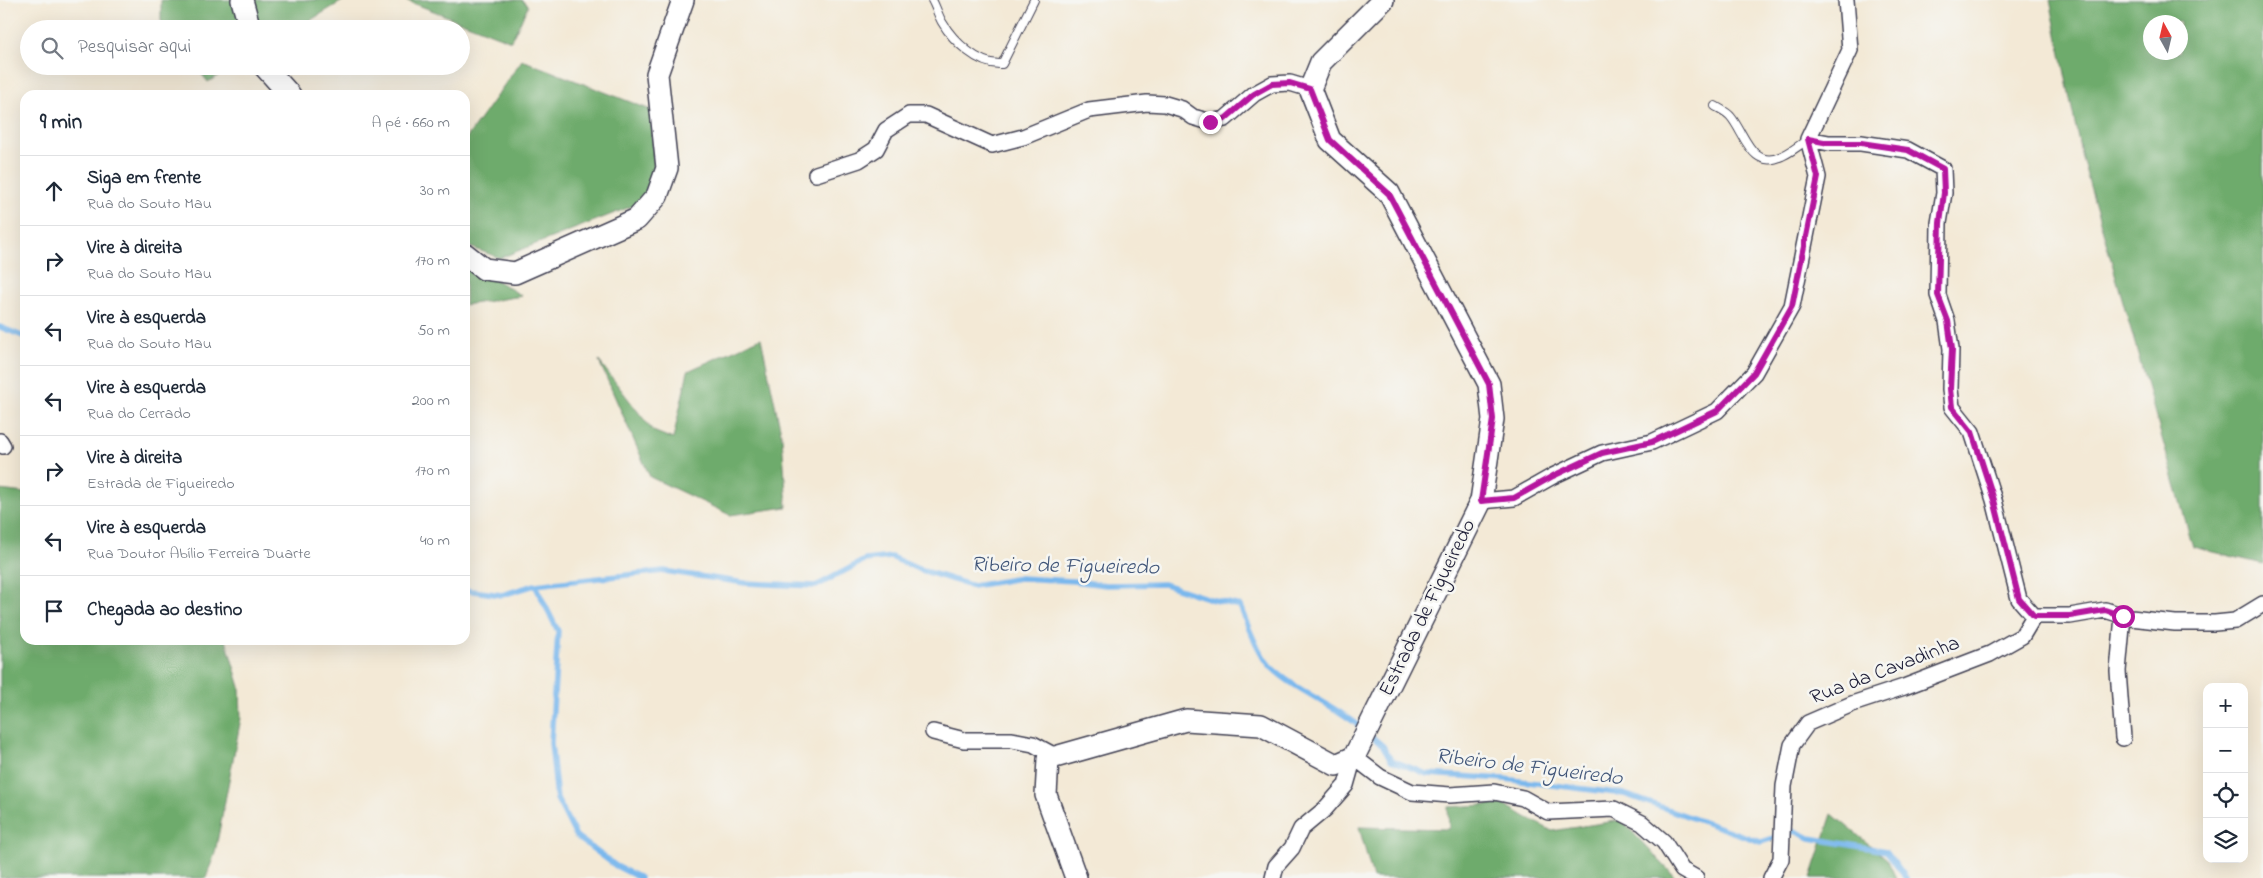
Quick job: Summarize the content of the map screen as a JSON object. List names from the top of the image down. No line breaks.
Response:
{"streets":{"street":["Estrada de Figueiredo","Rua da Cavadinha"]},"water":["Ribeiro de Figueiredo"],"north":"top","page":{"search":"Pesquisar aqui","heading":["9 min","A pé · 660 m"],"list":[["Siga em frente","Rua do Souto Mau","30 m"],["Vire à direita","Rua do Souto Mau","170 m"],["Vire à esquerda","Rua do Souto Mau","50 m"],["Vire à esquerda","Rua do Cerrado","200 m"],["Vire à direita","Estrada de Figueiredo","170 m"],["Vire à esquerda","Rua Doutor Abílio Ferreira Duarte","40 m"],"Chegada ao destino"],"map_buttons":["+","−"]}}
